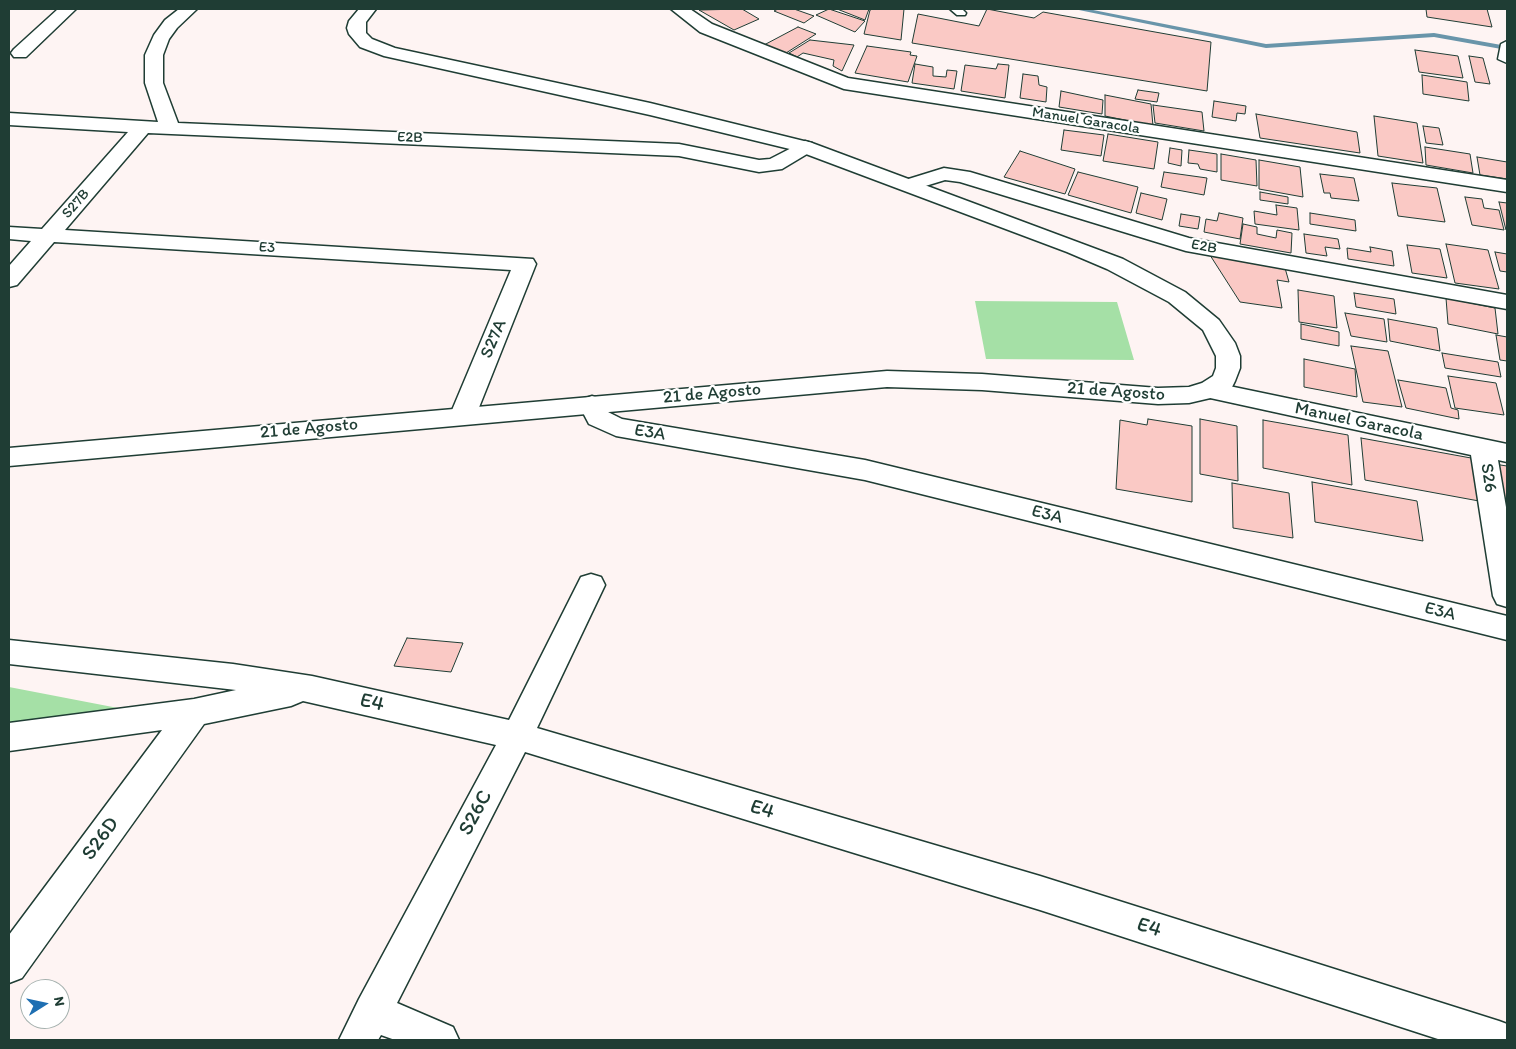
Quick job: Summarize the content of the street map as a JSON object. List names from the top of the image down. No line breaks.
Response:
{"streets":{"street":["Manuel Garacola","E2B","S27B","E3","S27A","21 de Agosto","E3A","S26","E4","S26C","S26D"]},"crossings":[["Manuel Garacola","21 de Agosto"],["Manuel Garacola","S26"],["E2B","S27B"],["S27B","E3"],["E3","S27A"],["S27A","21 de Agosto"],["21 de Agosto","E3A"],["E4","S26C"]],"north":"right"}
